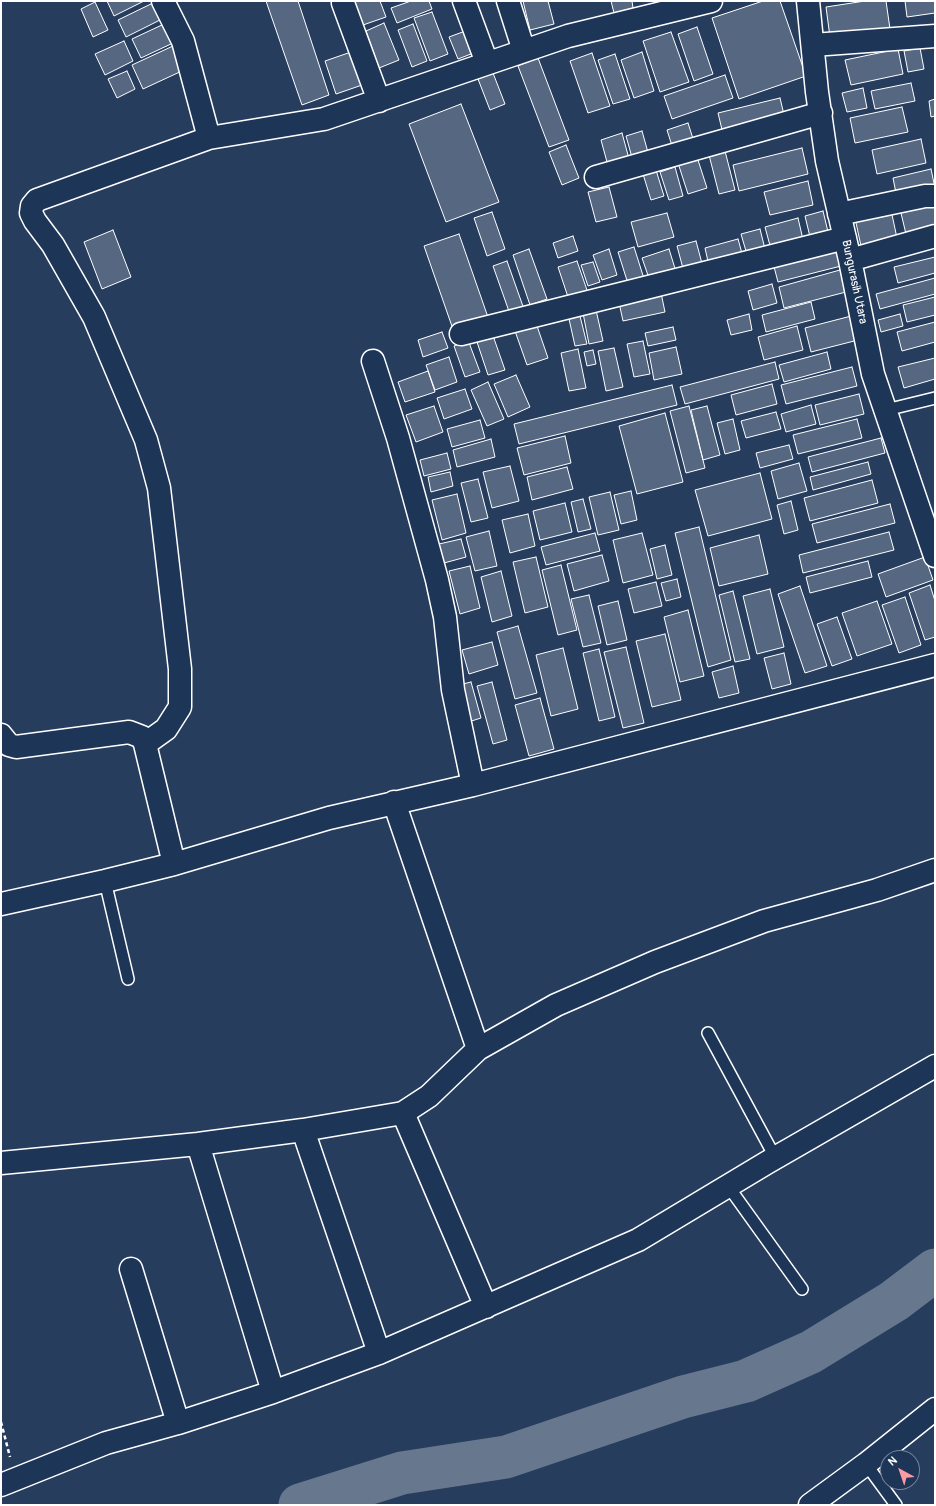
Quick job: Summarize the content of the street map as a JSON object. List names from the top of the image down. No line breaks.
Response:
{"streets":{"main road":["Bungurasih Utara"]},"north":"top left"}
